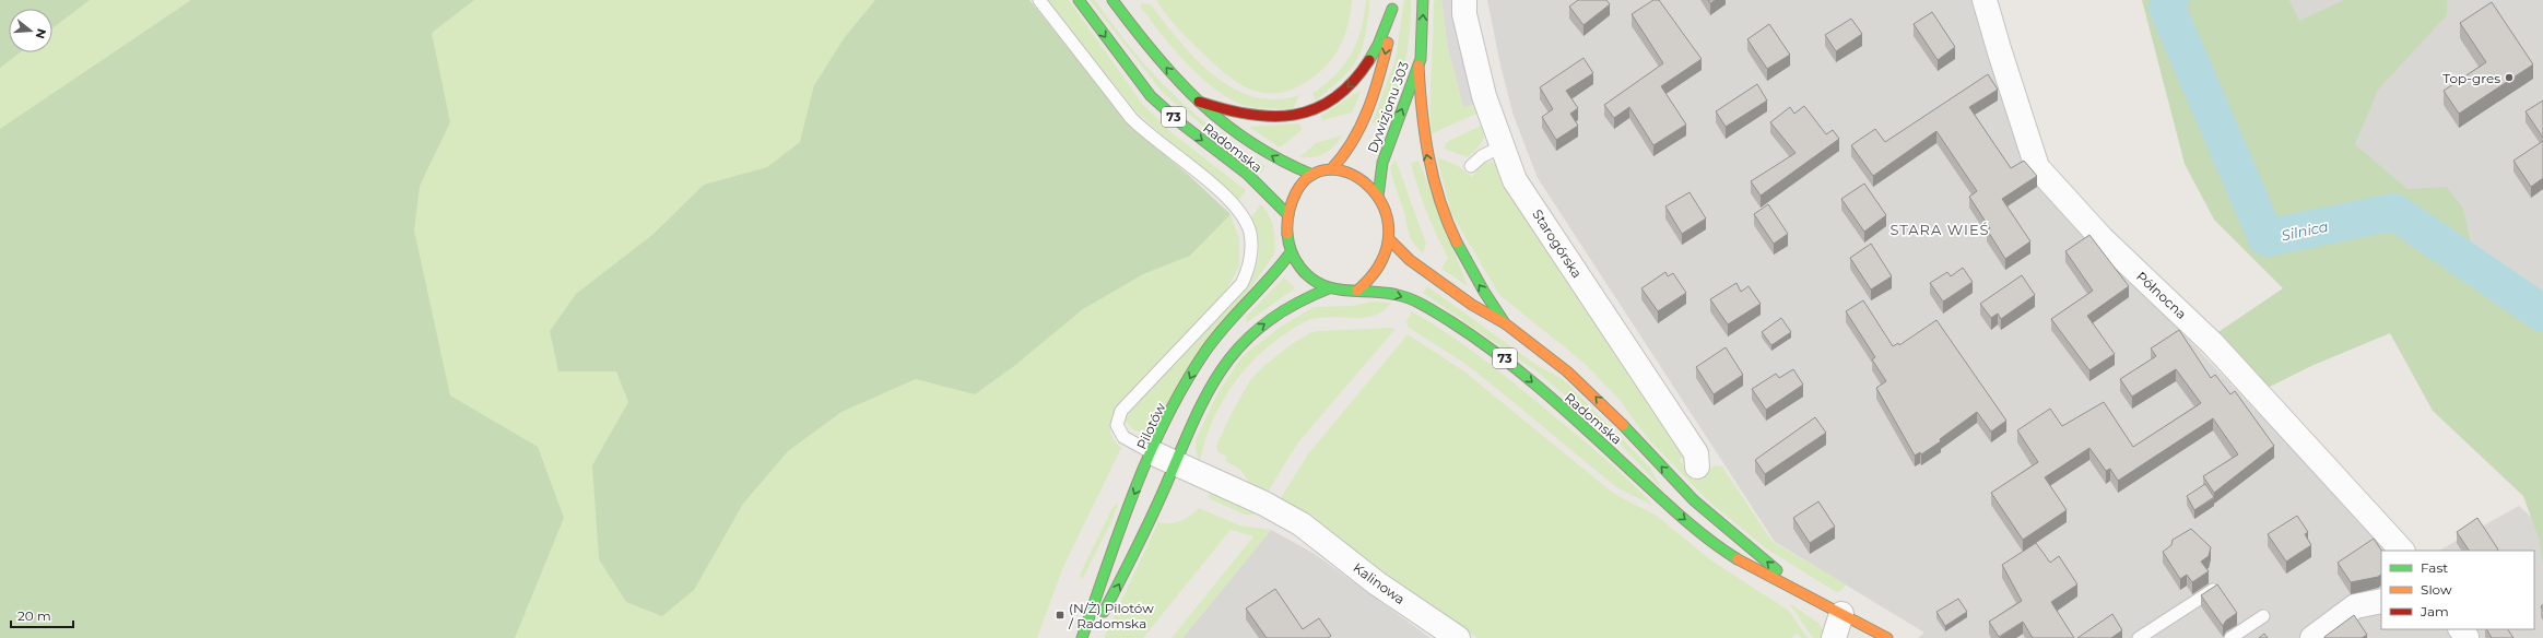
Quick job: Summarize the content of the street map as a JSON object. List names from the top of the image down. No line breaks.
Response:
{"streets":{"main road":["Dywizjonu 303","73","Radomska","Pilotów"],"street":["Starogórska","Północna","Kalinowa"]},"crossings":[["Dywizjonu 303","73"],["Dywizjonu 303","Radomska"],["Dywizjonu 303","Pilotów"],["73","Radomska"],["73","Pilotów"],["Radomska","Pilotów"],["Pilotów","Kalinowa"]],"districts":["STARA WIEŚ"],"water":["Silnica"],"places":{"other":["Top-gres"],"transit":["(N/Ż) Pilotów / Radomska"]},"legend":["Fast","Slow","Jam"],"scale_bar":"20 m","north":"right"}
